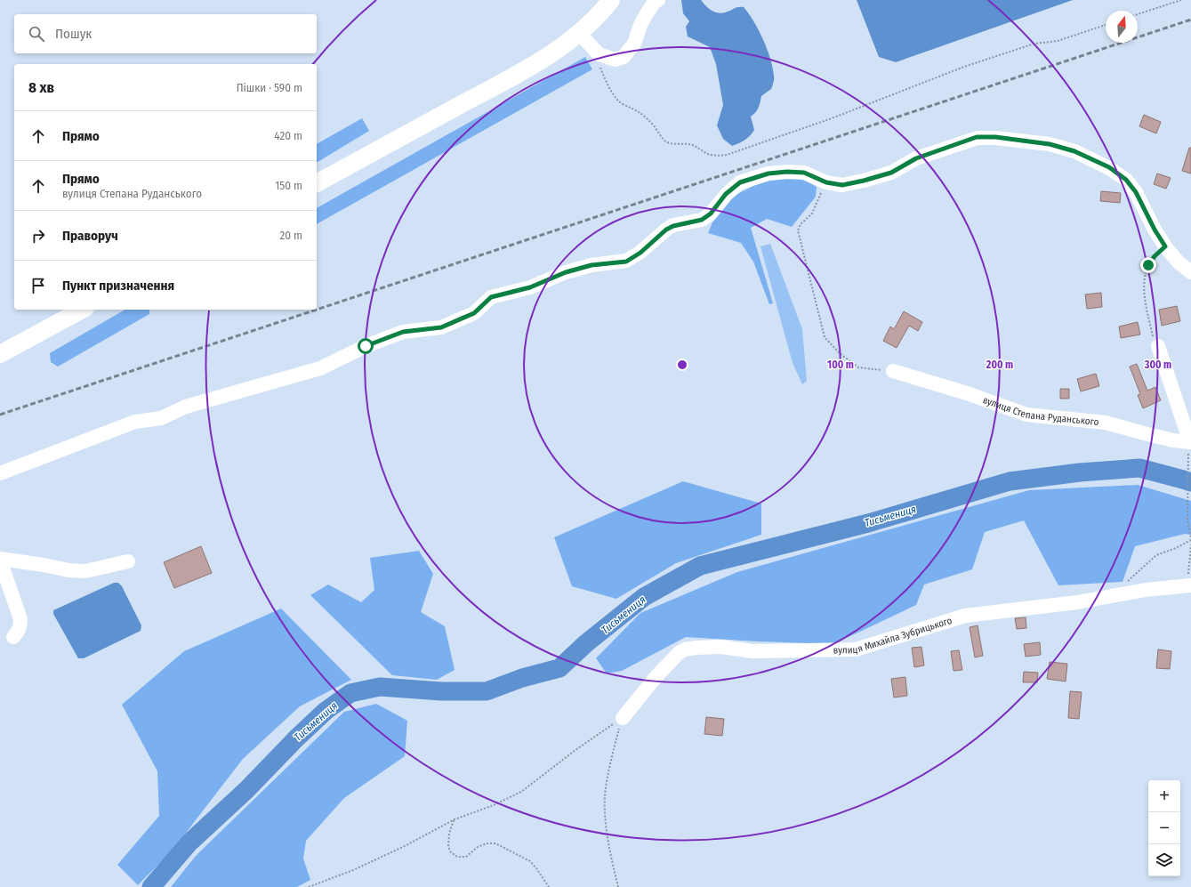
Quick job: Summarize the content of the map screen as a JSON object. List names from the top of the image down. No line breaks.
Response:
{"streets":{"street":["вулиця Степана Руданського","вулиця Михайла Зубрицького"]},"water":["Тисьмениця"],"north":"top","page":{"search":"Пошук","heading":["8 хв","Пішки · 590 m"],"list":[["Прямо","420 m"],["Прямо","вулиця Степана Руданського","150 m"],["Праворуч","20 m"],"Пункт призначення"],"map_buttons":["+","−"]},"rings":["100 m","200 m","300 m"]}
